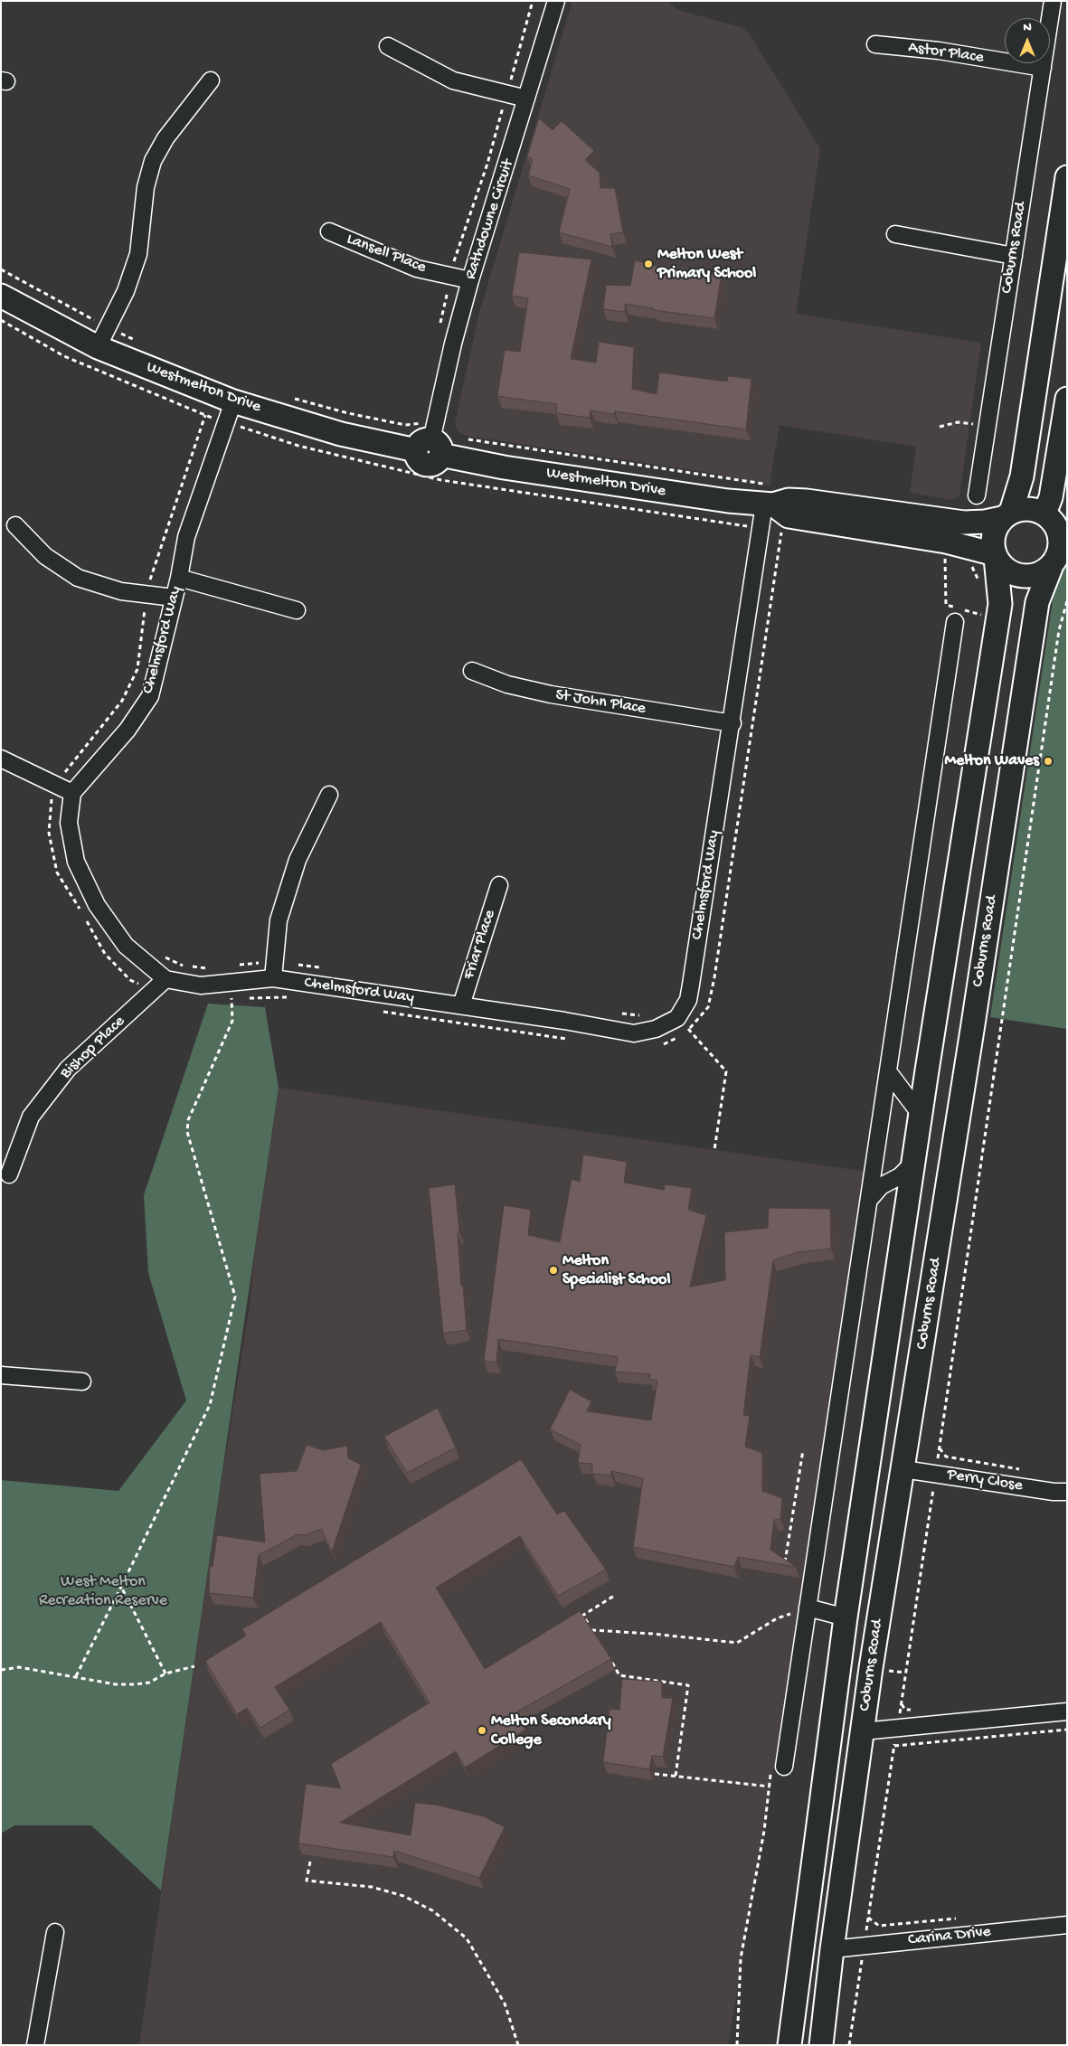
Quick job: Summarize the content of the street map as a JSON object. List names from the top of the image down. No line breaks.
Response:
{"streets":{"street":["Astor Place","Rathdowne Circuit","Coburns Road","Lansell Place","Westmelton Drive","Chelmsford Way","St John Place","Friar Place","Bishop Place","Perry Close","Carina Drive"]},"crossings":[["Astor Place","Coburns Road"],["Rathdowne Circuit","Lansell Place"],["Rathdowne Circuit","Westmelton Drive"],["Coburns Road","Westmelton Drive"],["Coburns Road","Perry Close"],["Coburns Road","Carina Drive"],["Westmelton Drive","Chelmsford Way"],["Chelmsford Way","St John Place"],["Chelmsford Way","Friar Place"],["Chelmsford Way","Bishop Place"]],"parks":["West Melton Recreation Reserve"],"places":["Melton West Primary School","Melton Waves","Melton Specialist School","Melton Secondary College"],"north":"top"}
